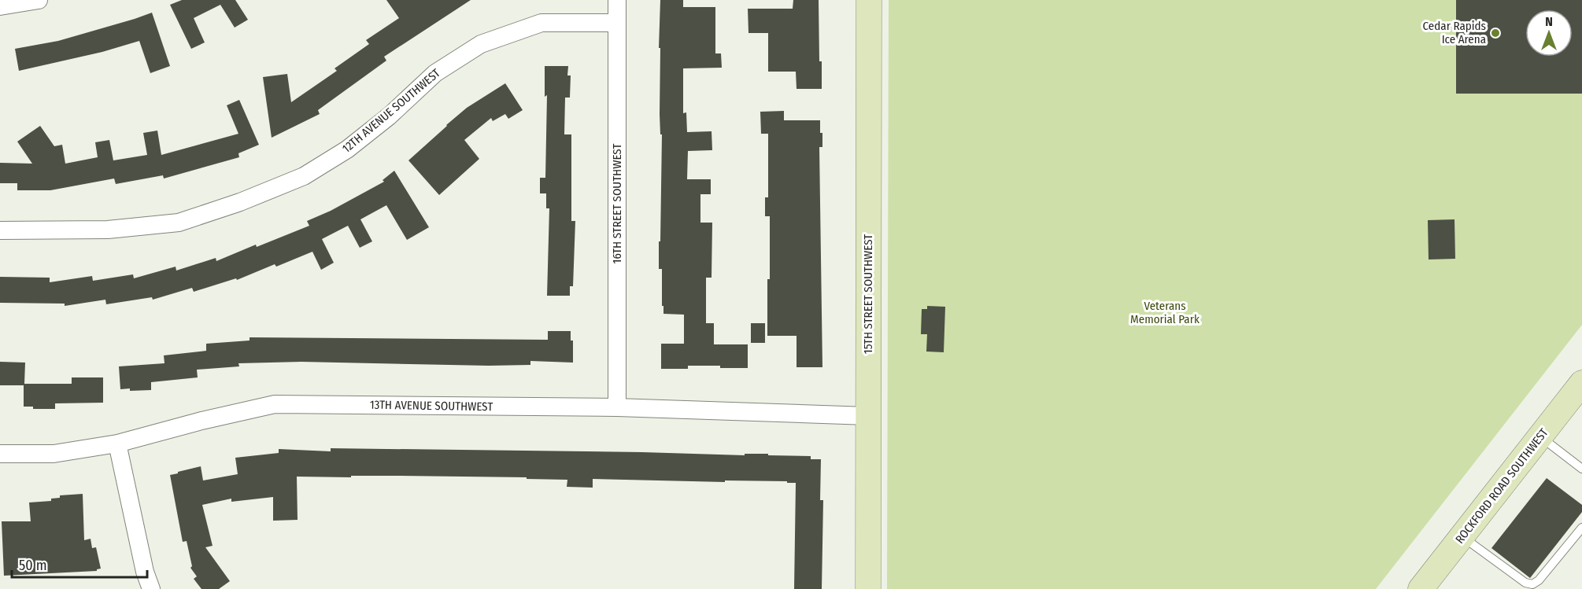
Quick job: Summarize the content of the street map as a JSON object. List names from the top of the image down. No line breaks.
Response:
{"streets":{"street":["12TH AVENUE SOUTHWEST","16TH STREET SOUTHWEST","15TH STREET SOUTHWEST","13TH AVENUE SOUTHWEST","ROCKFORD ROAD SOUTHWEST"]},"crossings":[["12TH AVENUE SOUTHWEST","16TH STREET SOUTHWEST"],["16TH STREET SOUTHWEST","13TH AVENUE SOUTHWEST"],["15TH STREET SOUTHWEST","13TH AVENUE SOUTHWEST"]],"parks":["Veterans Memorial Park"],"places":["Cedar Rapids Ice Arena"],"scale_bar":"50 m","north":"top"}
